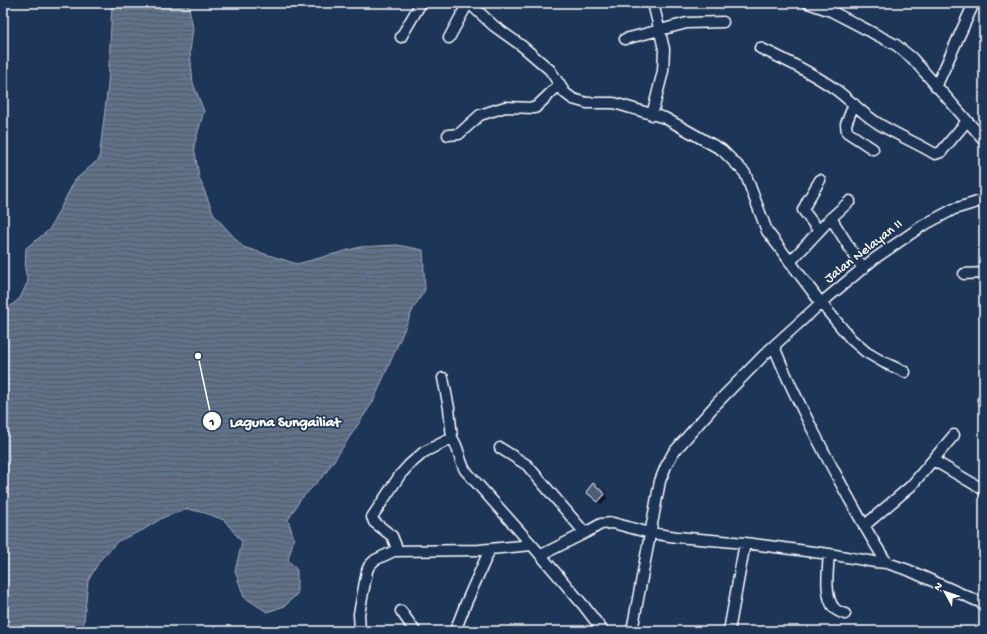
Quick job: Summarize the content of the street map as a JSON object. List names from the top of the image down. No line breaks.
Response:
{"streets":{"street":["Jalan Nelayan II"]},"places":["Laguna Sungailiat"],"north":"top left"}
